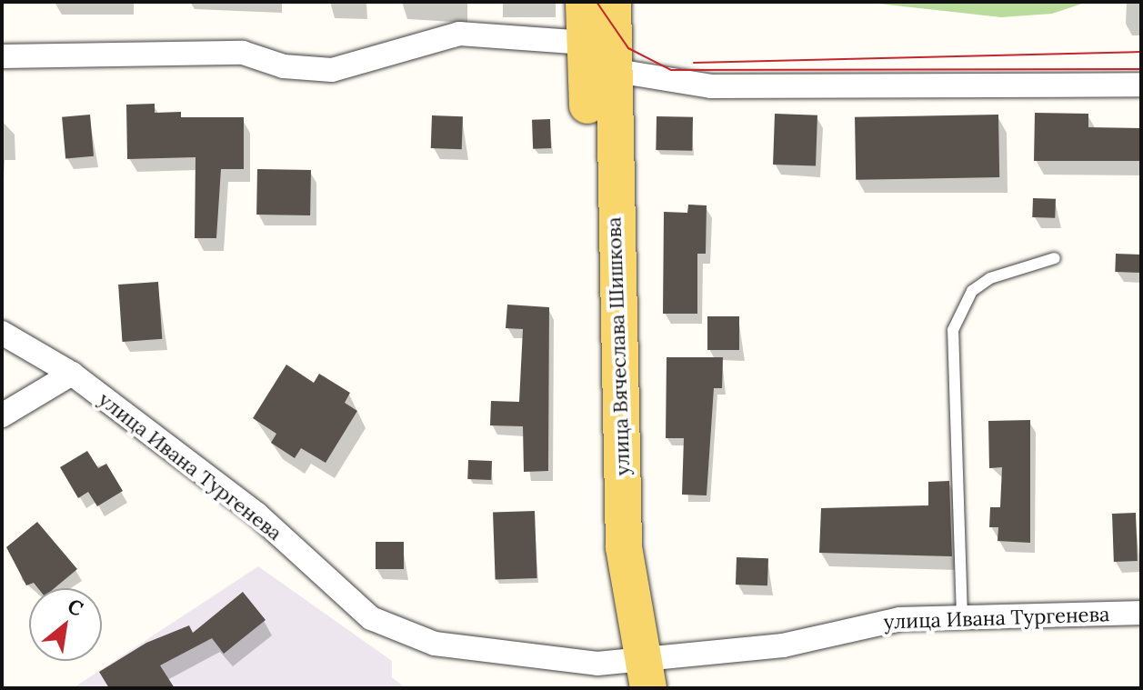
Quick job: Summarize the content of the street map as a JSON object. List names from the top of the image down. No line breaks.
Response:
{"streets":{"main road":["улица Вячеслава Шишкова"],"street":["улица Ивана Тургенева"]},"crossings":[["улица Вячеслава Шишкова","улица Ивана Тургенева"]],"north":"top right"}
